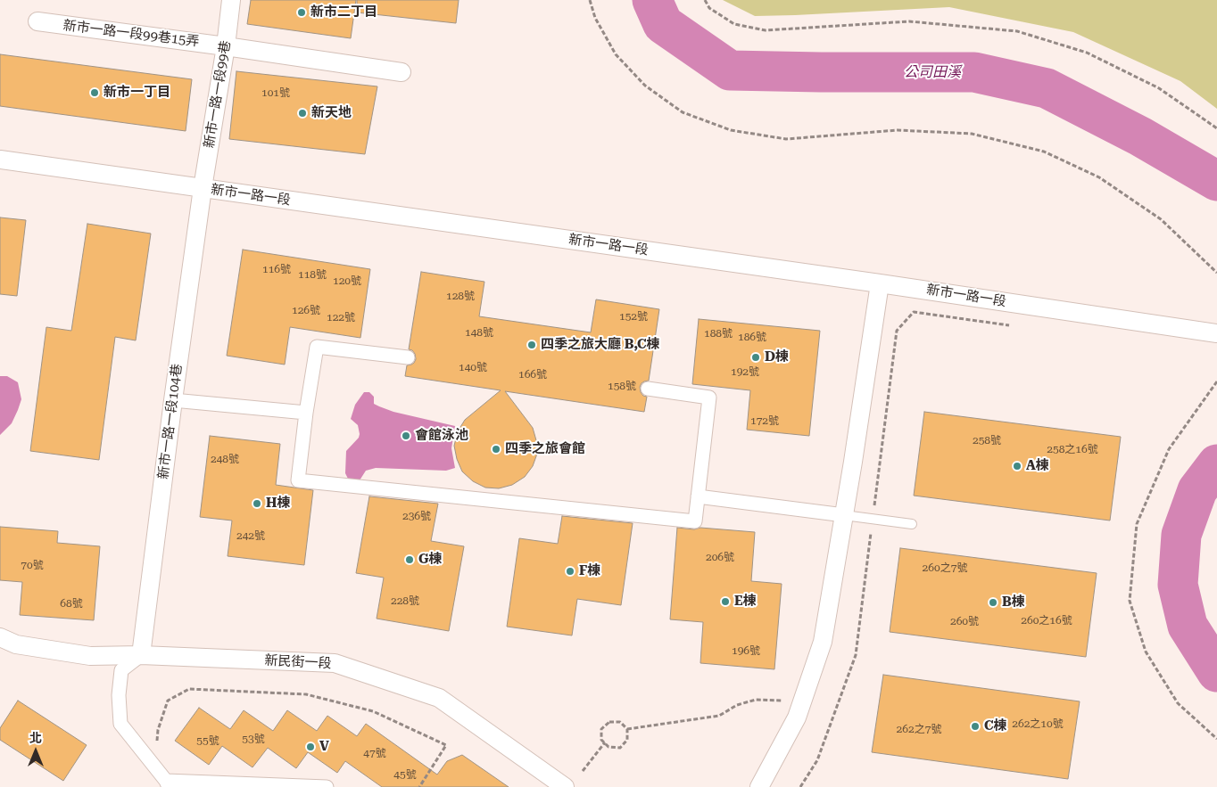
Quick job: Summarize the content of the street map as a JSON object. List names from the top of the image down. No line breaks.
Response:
{"streets":{"street":["新市一路一段99巷15弄","新市一路一段99巷","新市一路一段","新市一路一段104巷","新民街一段"]},"crossings":[["新市一路一段99巷15弄","新市一路一段99巷"],["新市一路一段99巷","新市一路一段"],["新市一路一段99巷","新市一路一段104巷"],["新市一路一段","新市一路一段104巷"],["新市一路一段104巷","新民街一段"]],"water":["公司田溪"],"places":["新市二丁目","新市一丁目","新天地","四季之旅大廳 B,C棟","D棟","會館泳池","四季之旅會館","A棟","H棟","G棟","F棟","E棟","B棟","C棟","V"],"house_numbers":["101號","116號","118號","120號","128號","126號","152號","122號","148號","188號","186號","140號","192號","166號","158號","172號","258號","258之16號","248號","236號","242號","206號","70號","260之7號","228號","68號","260之16號","260號","196號","262之10號","262之7號","53號","55號","47號","45號"],"north":"top"}
